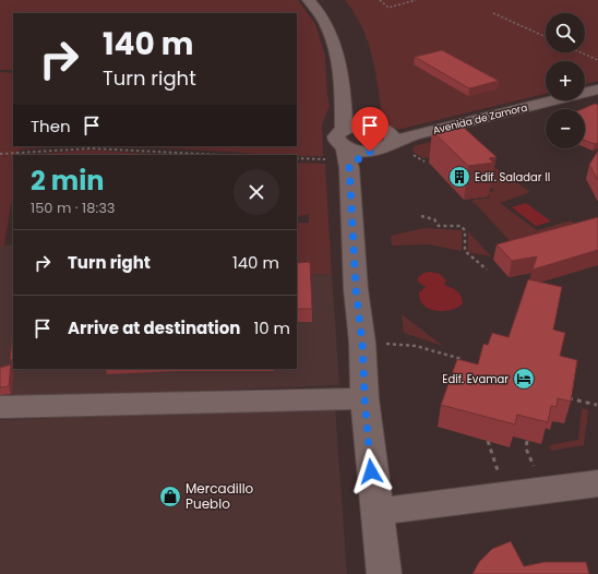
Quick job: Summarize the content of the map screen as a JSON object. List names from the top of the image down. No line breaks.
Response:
{"streets":{"street":["Avenida de Zamora"]},"places":{"building":["Edif. Saladar II"],"hotel":["Edif. Evamar"],"shop":["Mercadillo Pueblo"]},"page":{"map_buttons":["+","−"],"turn":["140 m","Turn right"],"then":"Then","heading":["2 min","150 m · 18:33"],"list":[{"name":"Turn right","value":"140 m"},{"name":"Arrive at destination","value":"10 m"}]}}
